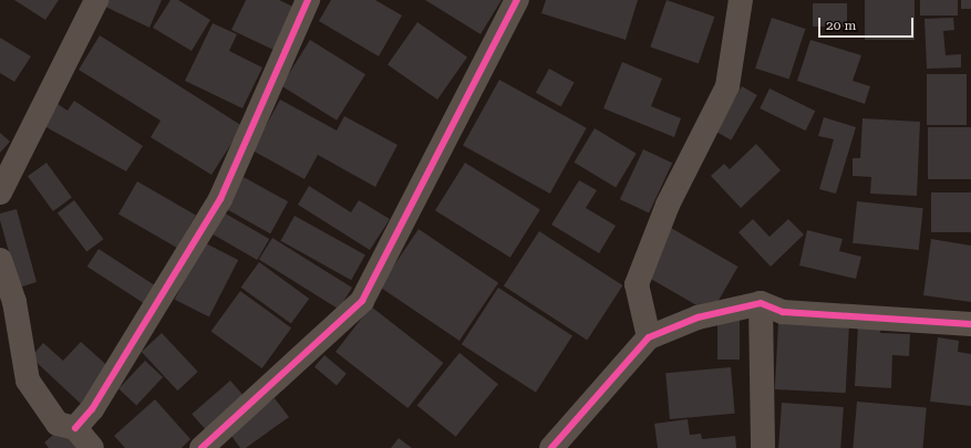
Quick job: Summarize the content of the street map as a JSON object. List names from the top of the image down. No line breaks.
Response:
{"scale_bar":"20 m"}
